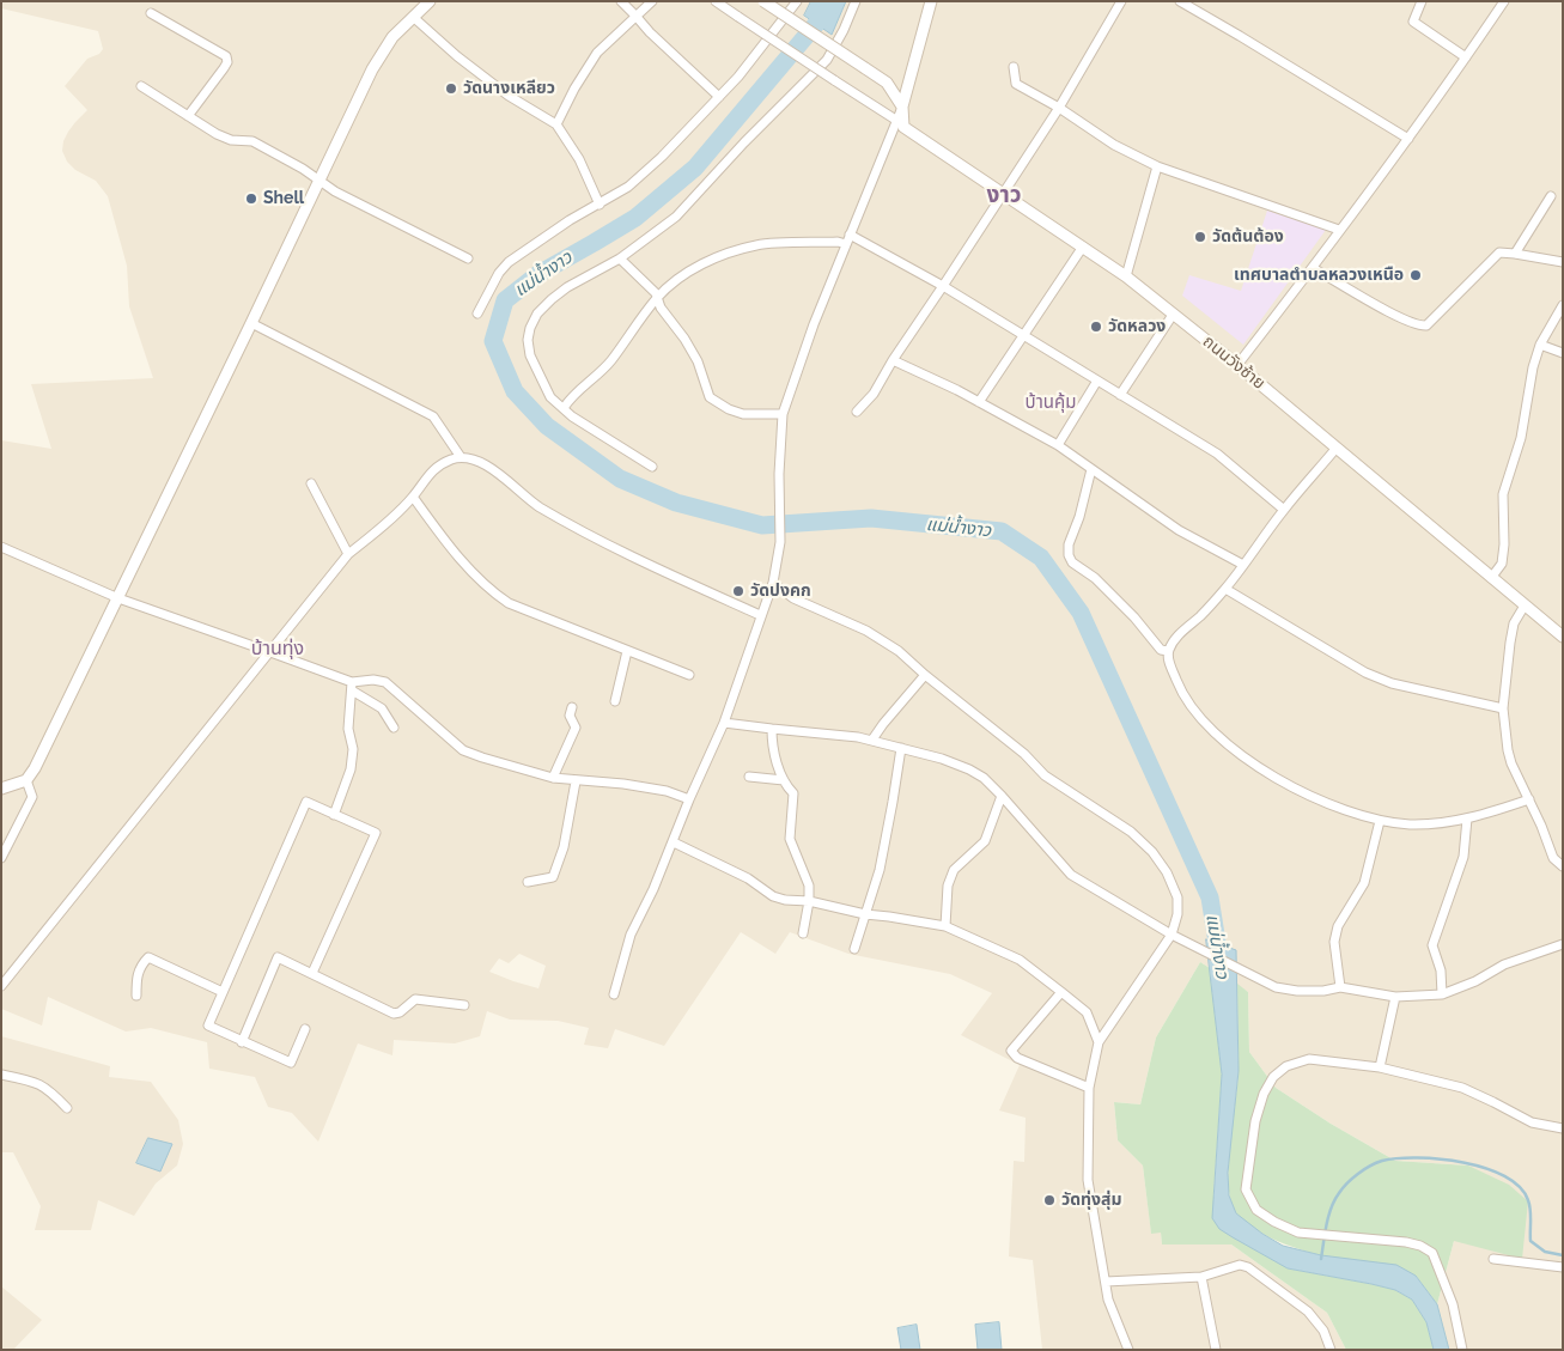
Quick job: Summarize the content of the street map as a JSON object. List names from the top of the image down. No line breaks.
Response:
{"streets":{"main road":["ถนนวังซ้าย"]},"districts":["งาว","บ้านคุ้ม","บ้านทุ่ง"],"water":["แม่น้ำงาว"],"places":["วัดนางเหลียว","Shell","วัดต้นต้อง","เทศบาลตำบลหลวงเหนือ","วัดหลวง","วัดปงคก","วัดทุ่งสุ่ม"]}
